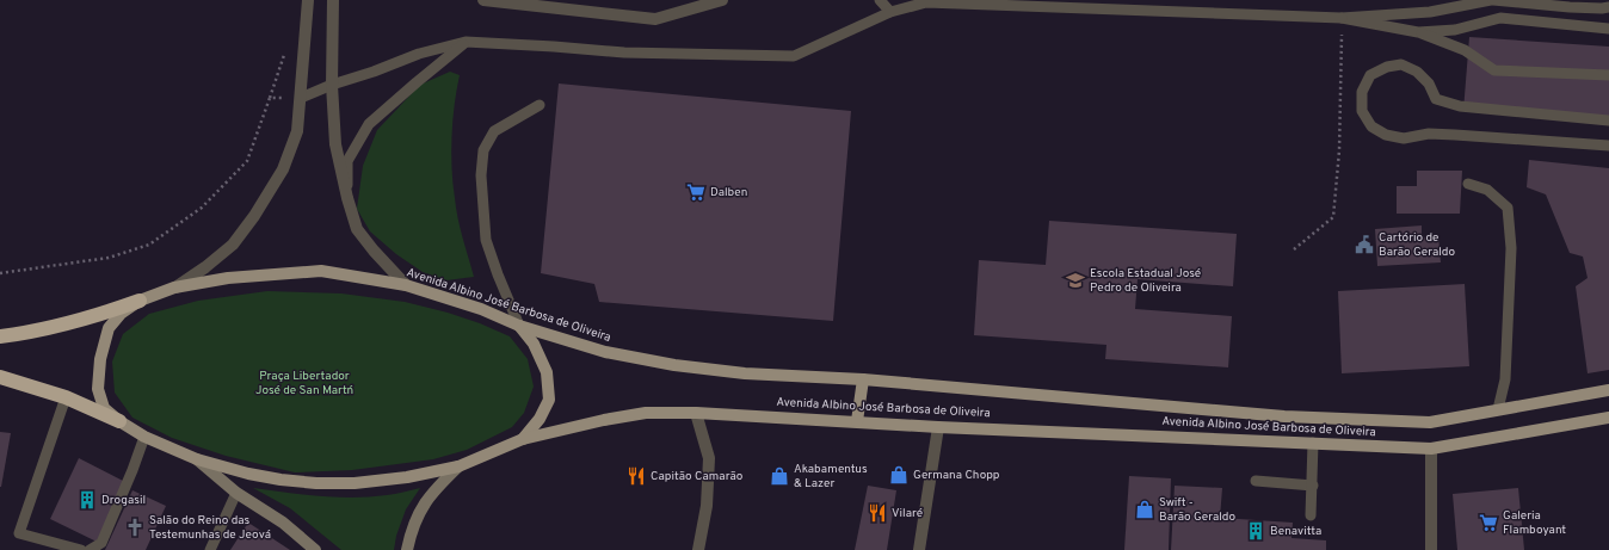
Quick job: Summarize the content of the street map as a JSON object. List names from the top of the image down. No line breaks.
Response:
{"streets":{"main road":["Avenida Albino José Barbosa de Oliveira"]},"parks":["Praça Libertador José de San Martń"],"places":{"supermarket":["Dalben","Galeria Flamboyant"],"public building":["Cartório de Barão Geraldo"],"school or university":["Escola Estadual José Pedro de Oliveira"],"shop":["Germana Chopp","Akabamentus & Lazer","Swift - Barão Geraldo"],"restaurant":["Capitão Camarão","Vilaré"],"building":["Drogasil","Benavitta"],"church":["Salão do Reino das Testemunhas de Jeová"]}}
